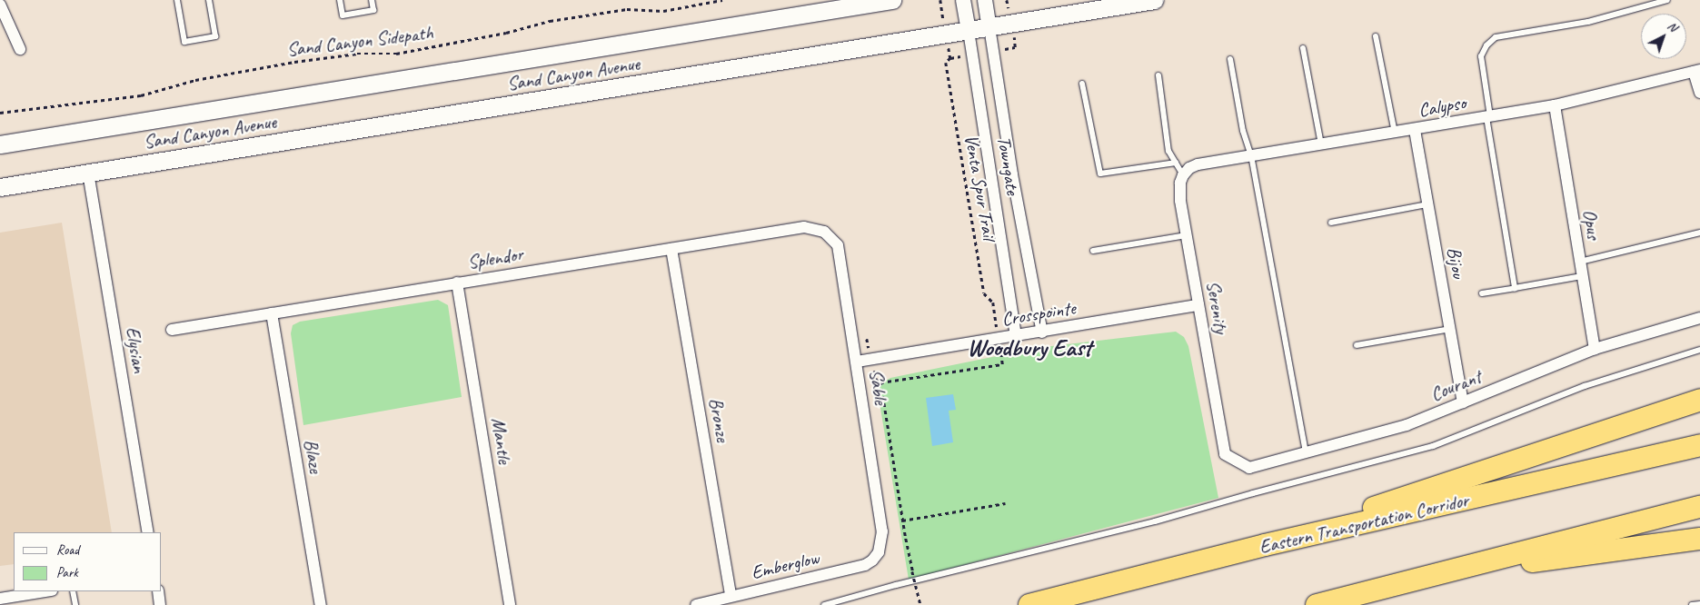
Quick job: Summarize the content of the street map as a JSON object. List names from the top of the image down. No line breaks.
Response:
{"streets":{"highway":["Eastern Transportation Corridor"],"main road":["Sand Canyon Avenue"],"street":["Calypso","Towngate","Opus","Splendor","Bijou","Serenity","Crosspointe","Elysian","Courant","Sable","Bronze","Mantle","Blaze","Emberglow"],"path":["Sand Canyon Sidepath","Venta Spur Trail"]},"crossings":[["Sand Canyon Avenue","Towngate"],["Sand Canyon Avenue","Elysian"],["Calypso","Opus"],["Calypso","Bijou"],["Calypso","Serenity"],["Towngate","Crosspointe"],["Opus","Courant"],["Splendor","Sable"],["Splendor","Bronze"],["Splendor","Mantle"],["Splendor","Blaze"],["Bijou","Courant"],["Serenity","Crosspointe"],["Serenity","Courant"],["Crosspointe","Sable"],["Sable","Emberglow"],["Bronze","Emberglow"]],"districts":["Woodbury East"],"legend":["Road","Park"],"north":"top right"}
